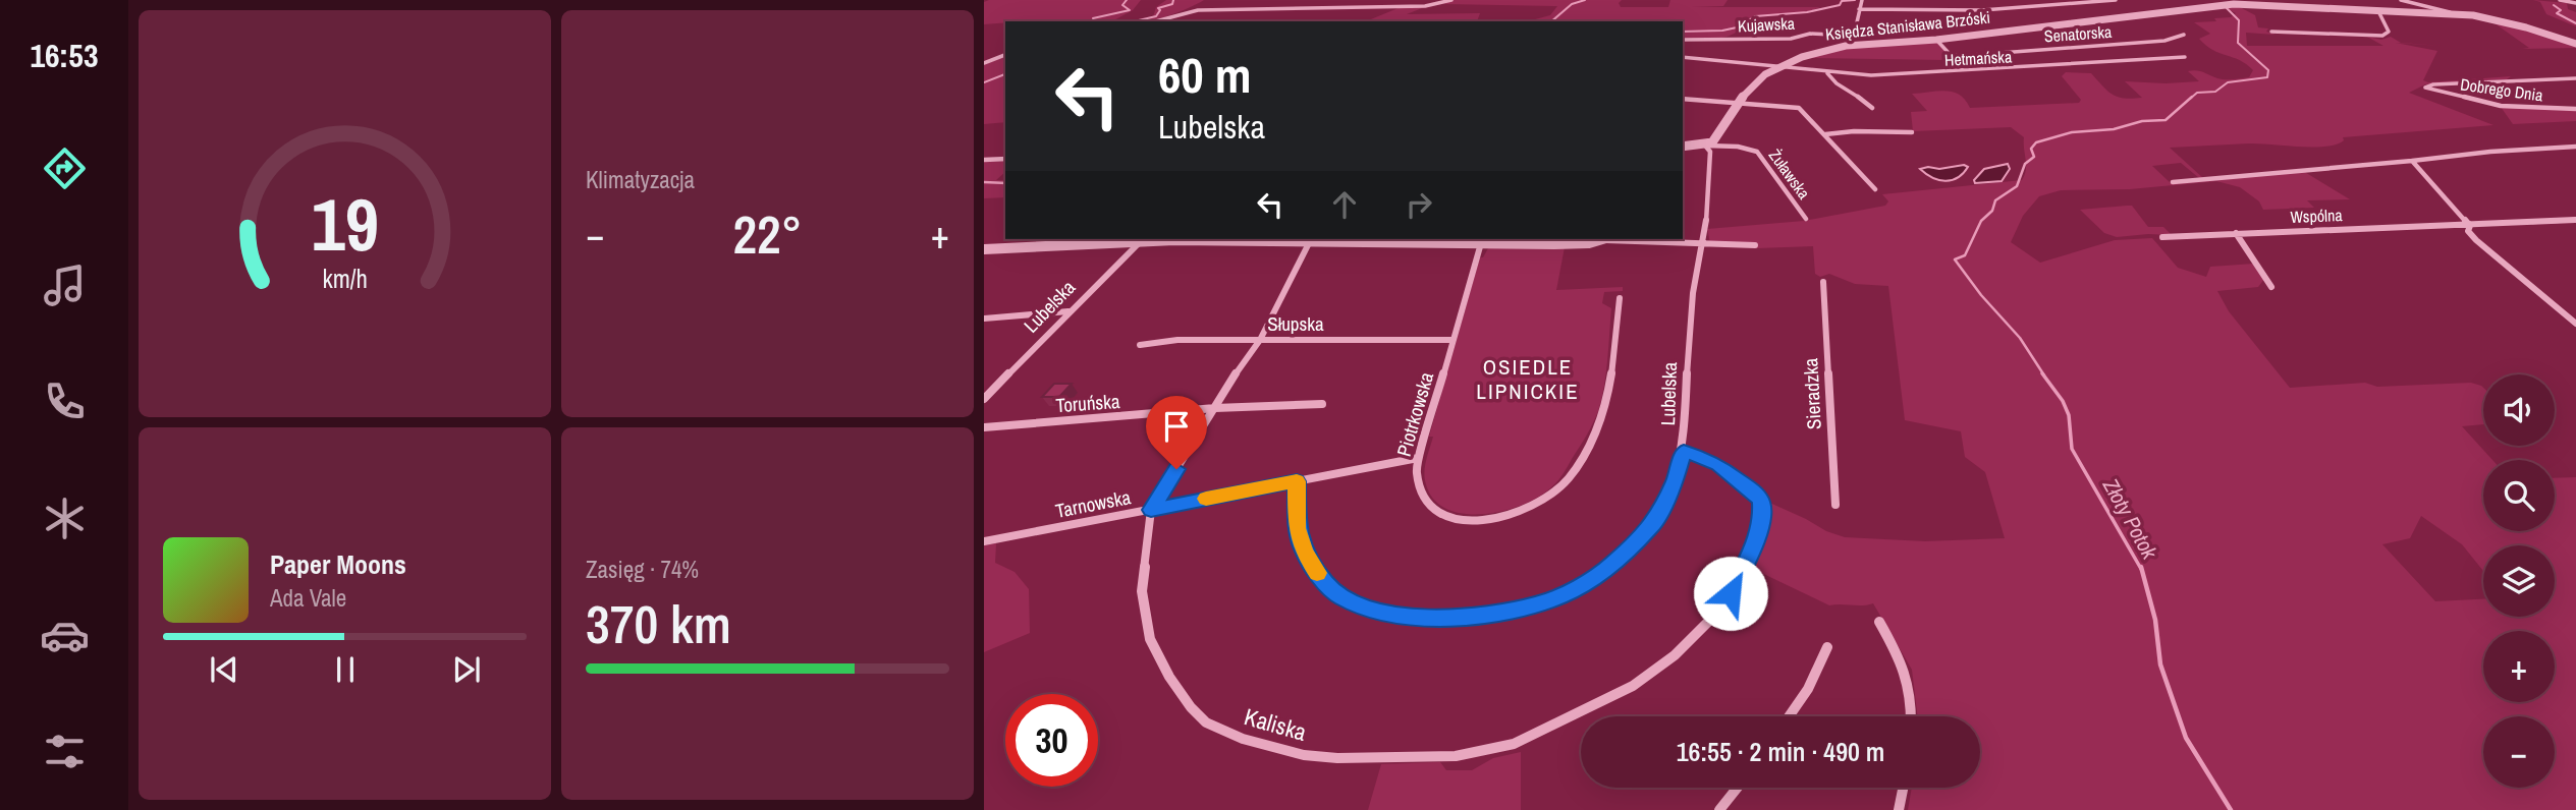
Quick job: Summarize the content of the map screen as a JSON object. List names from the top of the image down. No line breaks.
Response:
{"streets":{"street":["Kujawska","Księdza Stanisława Brzóski","Senatorska","Hetmańska","Dobrego Dnia","Żuławska","Wspólna","Lubelska","Słupska","Sieradzka","Toruńska","Piotrkowska","Tarnowska","Kaliska"]},"crossings":[["Księdza Stanisława Brzóski","Senatorska"],["Księdza Stanisława Brzóski","Hetmańska"],["Księdza Stanisława Brzóski","Żuławska"],["Lubelska","Kaliska"],["Słupska","Piotrkowska"],["Słupska","Kaliska"],["Toruńska","Kaliska"],["Piotrkowska","Tarnowska"],["Tarnowska","Kaliska"]],"districts":["OSIEDLE LIPNICKIE"],"water":["Złoty Potok"],"page":{"tabs":"16:53","tile":["Klimatyzacja",["Zasięg · 74%","370 km"]],"turn":["60 m","Lubelska"],"heat":["−","22°","+"],"map_buttons":["+","−"],"song":["Paper Moons","Ada Vale"],"limit":"30","trip":"16:55 · 2 min · 490 m","gauge":["19","km/h"]}}
